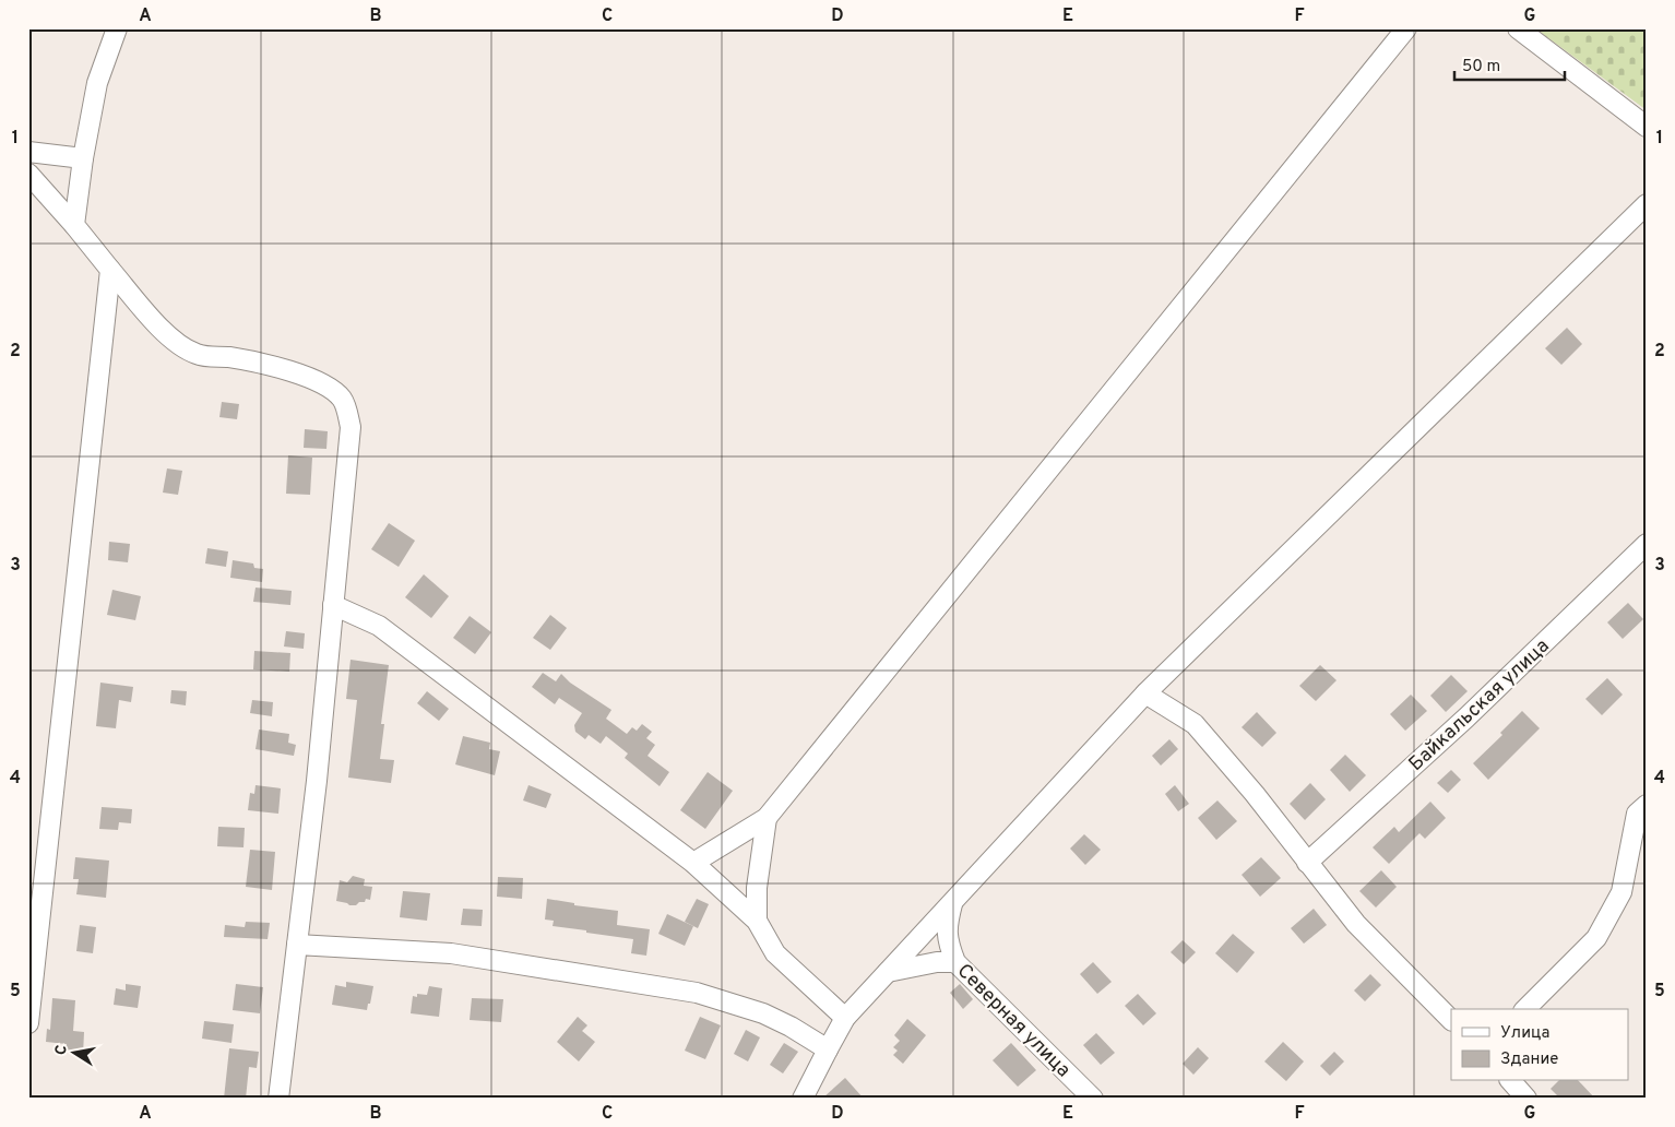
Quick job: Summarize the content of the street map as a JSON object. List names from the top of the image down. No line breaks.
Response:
{"streets":{"street":["Байкальская улица","Северная улица"]},"legend":["Улица","Здание"],"scale_bar":"50 m","north":"left","grid":{"columns":["A","B","C","D","E","F","G"],"rows":["1","2","3","4","5"]}}
